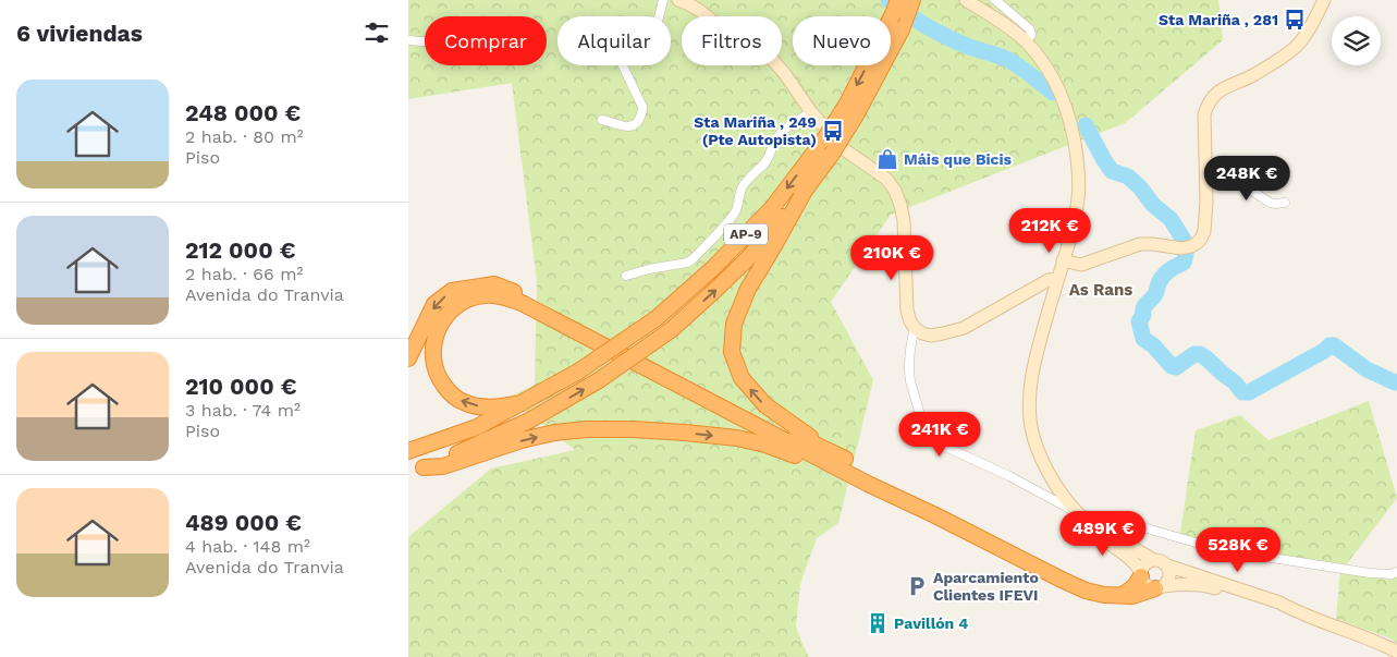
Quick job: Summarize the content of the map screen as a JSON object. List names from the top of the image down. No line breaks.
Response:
{"streets":{"highway":["AP-9"]},"districts":["As Rans"],"places":{"bus stop":["Sta Mariña , 281","Sta Mariña , 249 (Pte Autopista)"],"shop":["Máis que Bicis"],"parking":["Aparcamiento Clientes IFEVI"],"building":["Pavillón 4"]},"page":{"heading":"6 viviendas","chip":["Comprar","Alquilar","Filtros","Nuevo"],"list":[{"name":"248 000 €","note":"2 hab. · 80 m² · Piso"},{"name":"212 000 €","note":"2 hab. · 66 m² · Avenida do Tranvia"},{"name":"210 000 €","note":"3 hab. · 74 m² · Piso"},{"name":"489 000 €","note":"4 hab. · 148 m² · Avenida do Tranvia"}],"price":["248K €","212K €","210K €","241K €","489K €","528K €"]}}
